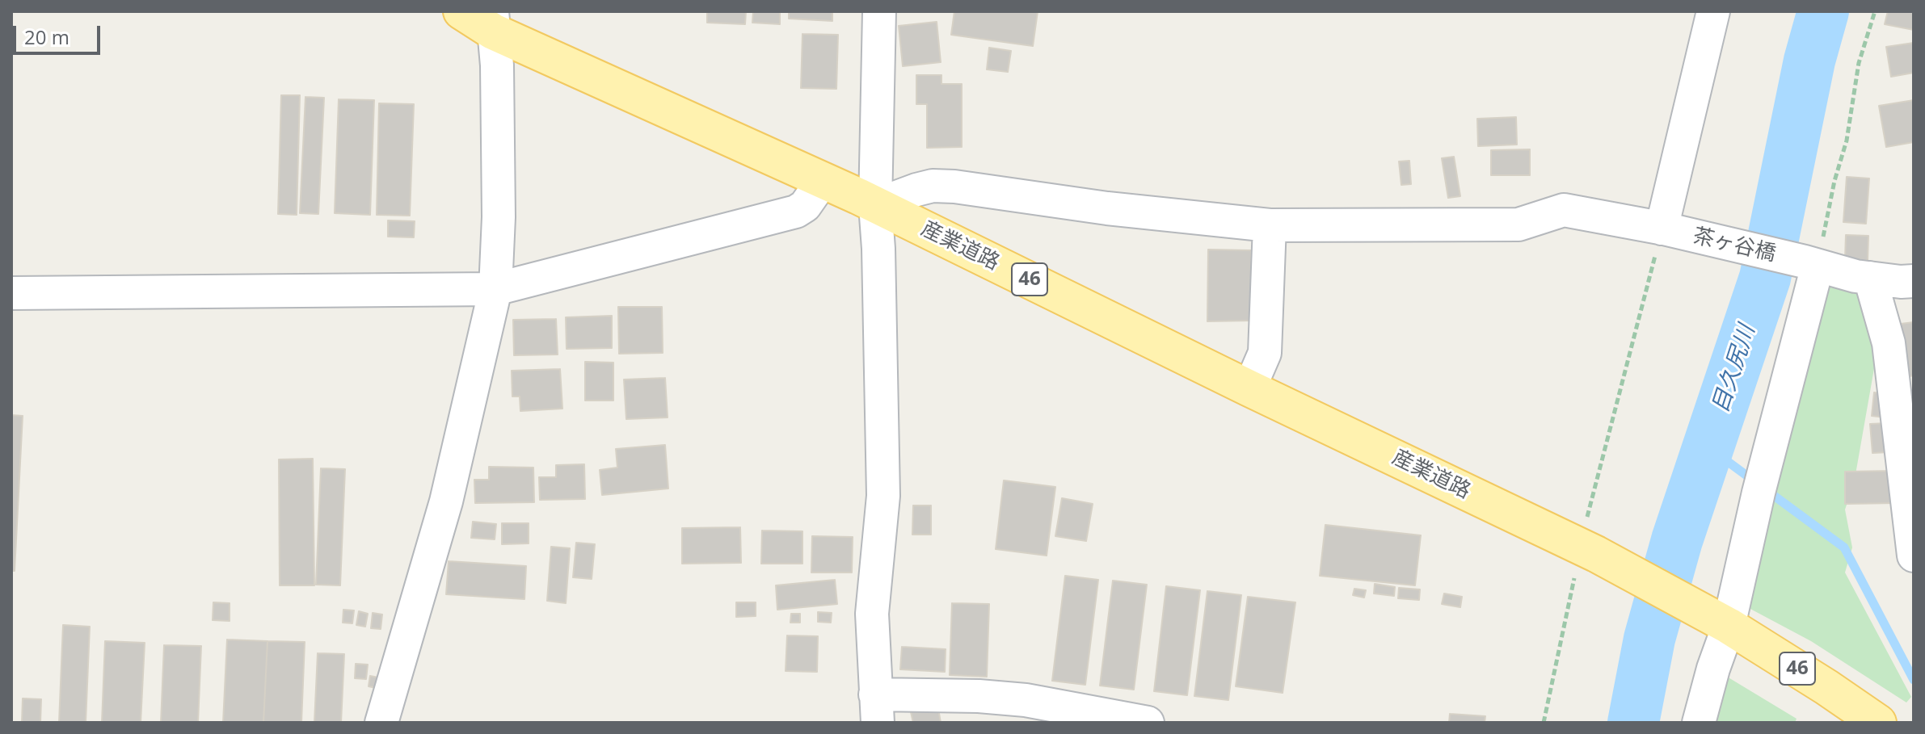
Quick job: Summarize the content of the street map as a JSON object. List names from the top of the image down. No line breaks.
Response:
{"streets":{"main road":["産業道路","46"],"street":["茶ヶ谷橋"]},"crossings":[["茶ヶ谷橋","産業道路"],["産業道路","46"]],"water":["目久尻川"],"scale_bar":"20 m"}
